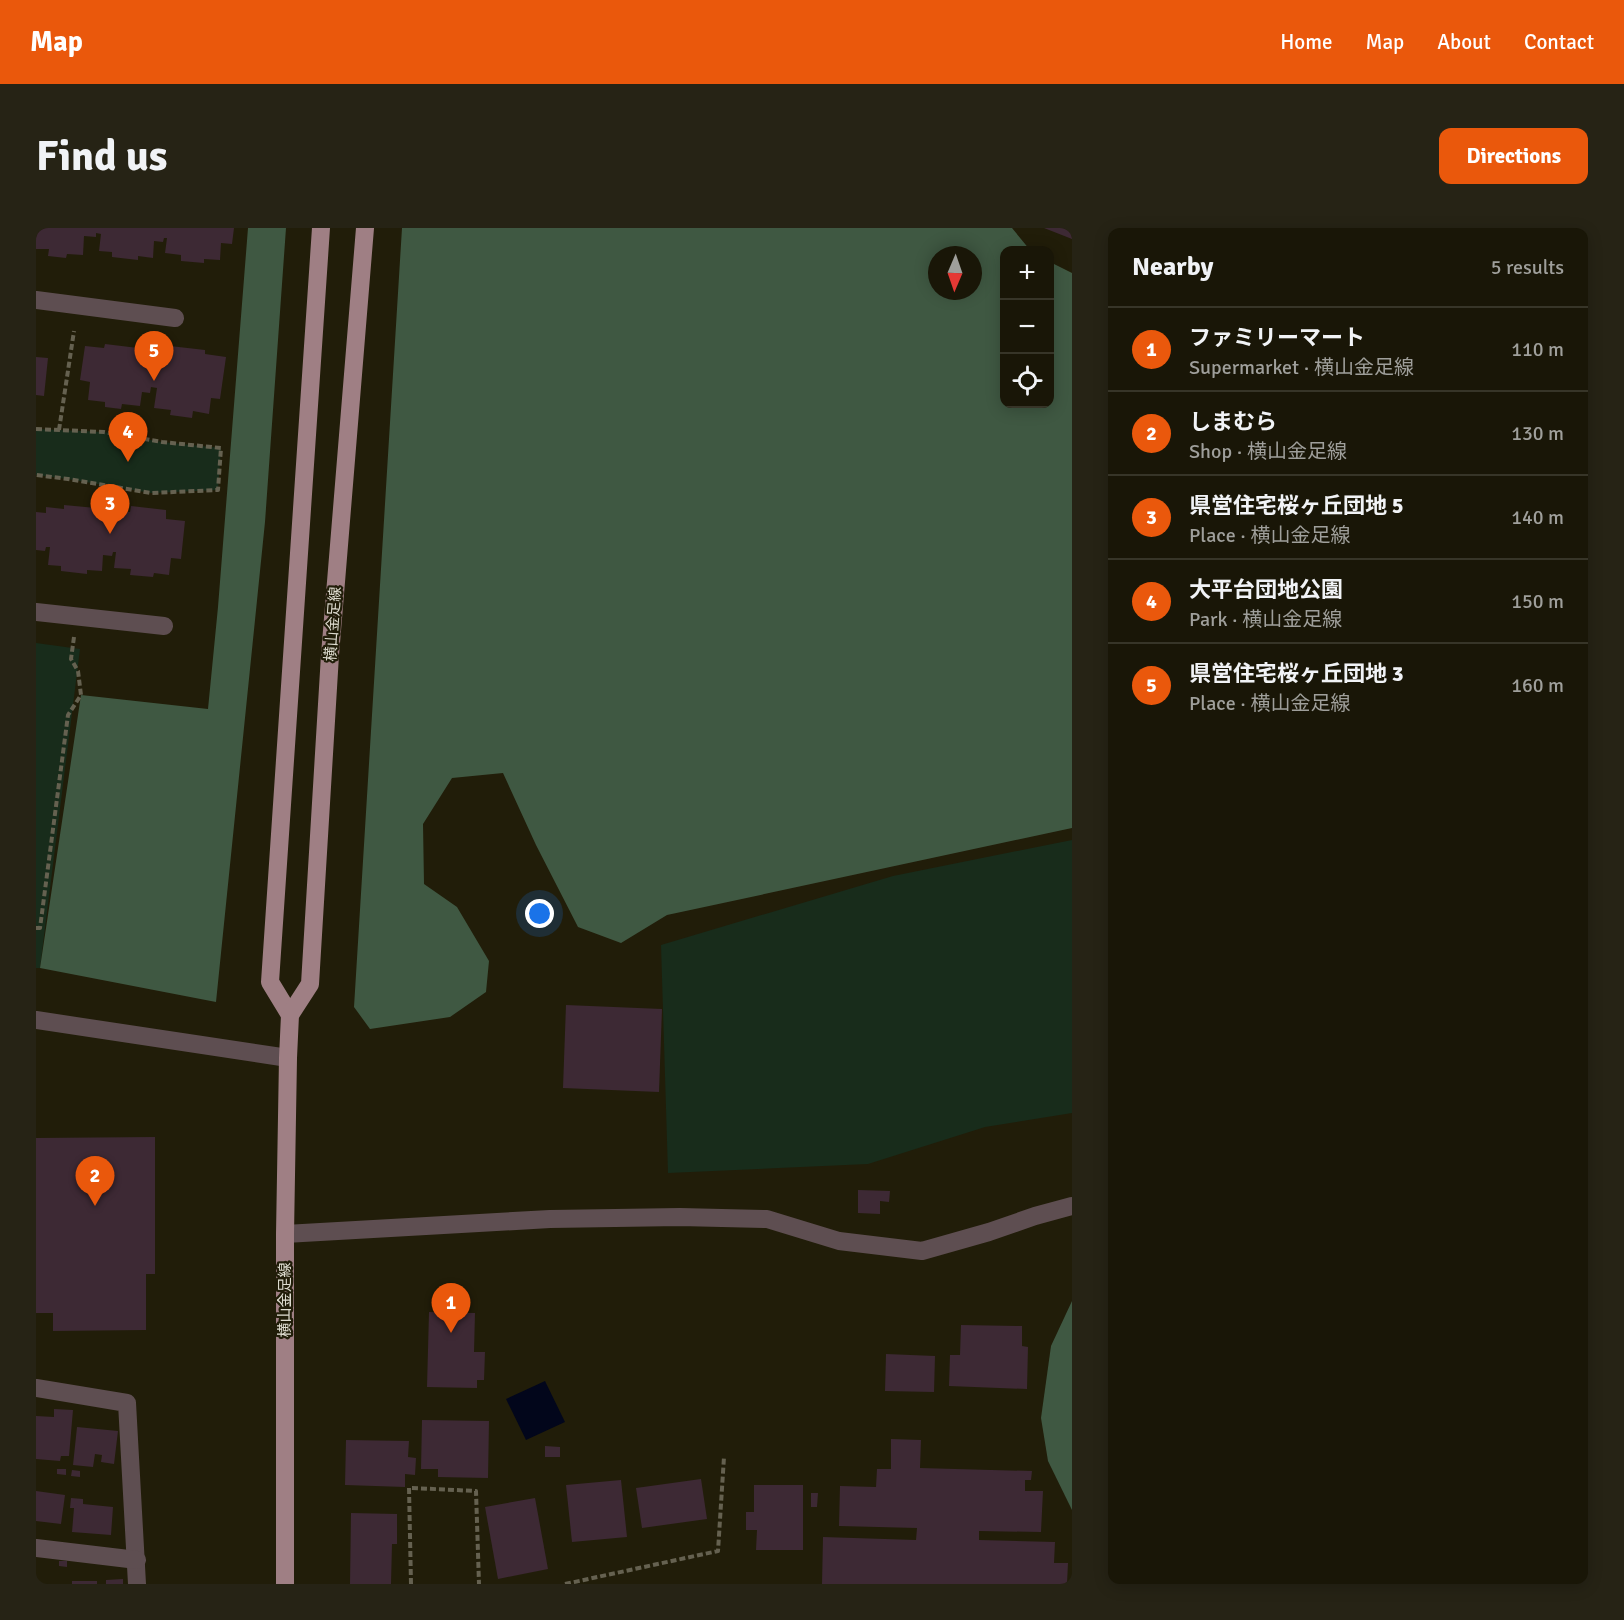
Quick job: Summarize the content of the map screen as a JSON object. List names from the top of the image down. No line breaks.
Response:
{"streets":{"main road":["横山金足線"]},"north":"bottom","page":{"header":"Map","nav":["Home","Map","About","Contact"],"buttons":"Directions","title":"Find us","heading":["Nearby","5 results"],"map_buttons":["+","−"],"list":[{"mark":"1","name":"ファミリーマート","note":"Supermarket · 横山金足線","value":"110 m"},{"mark":"2","name":"しまむら","note":"Shop · 横山金足線","value":"130 m"},{"mark":"3","name":"県営住宅桜ヶ丘団地 5","note":"Place · 横山金足線","value":"140 m"},{"mark":"4","name":"大平台団地公園","note":"Park · 横山金足線","value":"150 m"},{"mark":"5","name":"県営住宅桜ヶ丘団地 3","note":"Place · 横山金足線","value":"160 m"}],"pins":["5","4","3","2","1"]}}
